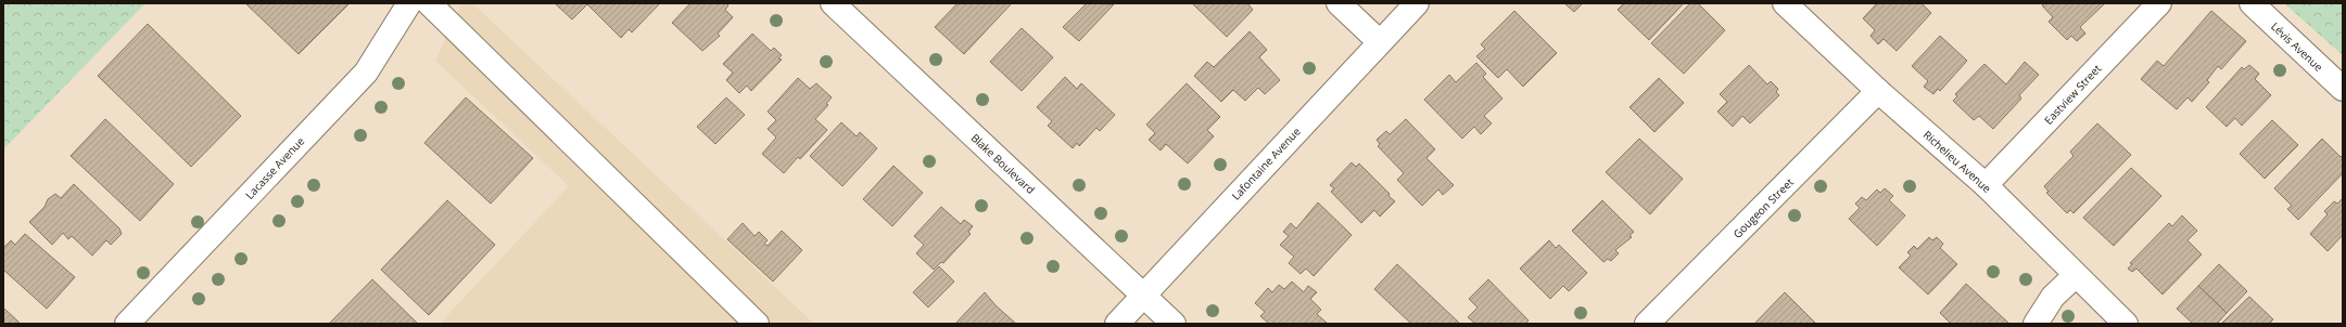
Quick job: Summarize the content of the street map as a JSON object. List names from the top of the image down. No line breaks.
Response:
{"streets":{"street":["Lévis Avenue","Eastview Street","Richelieu Avenue","Blake Boulevard","Lafontaine Avenue","Lacasse Avenue","Gougeon Street"]},"crossings":[["Eastview Street","Richelieu Avenue"],["Richelieu Avenue","Gougeon Street"],["Blake Boulevard","Lafontaine Avenue"]]}
